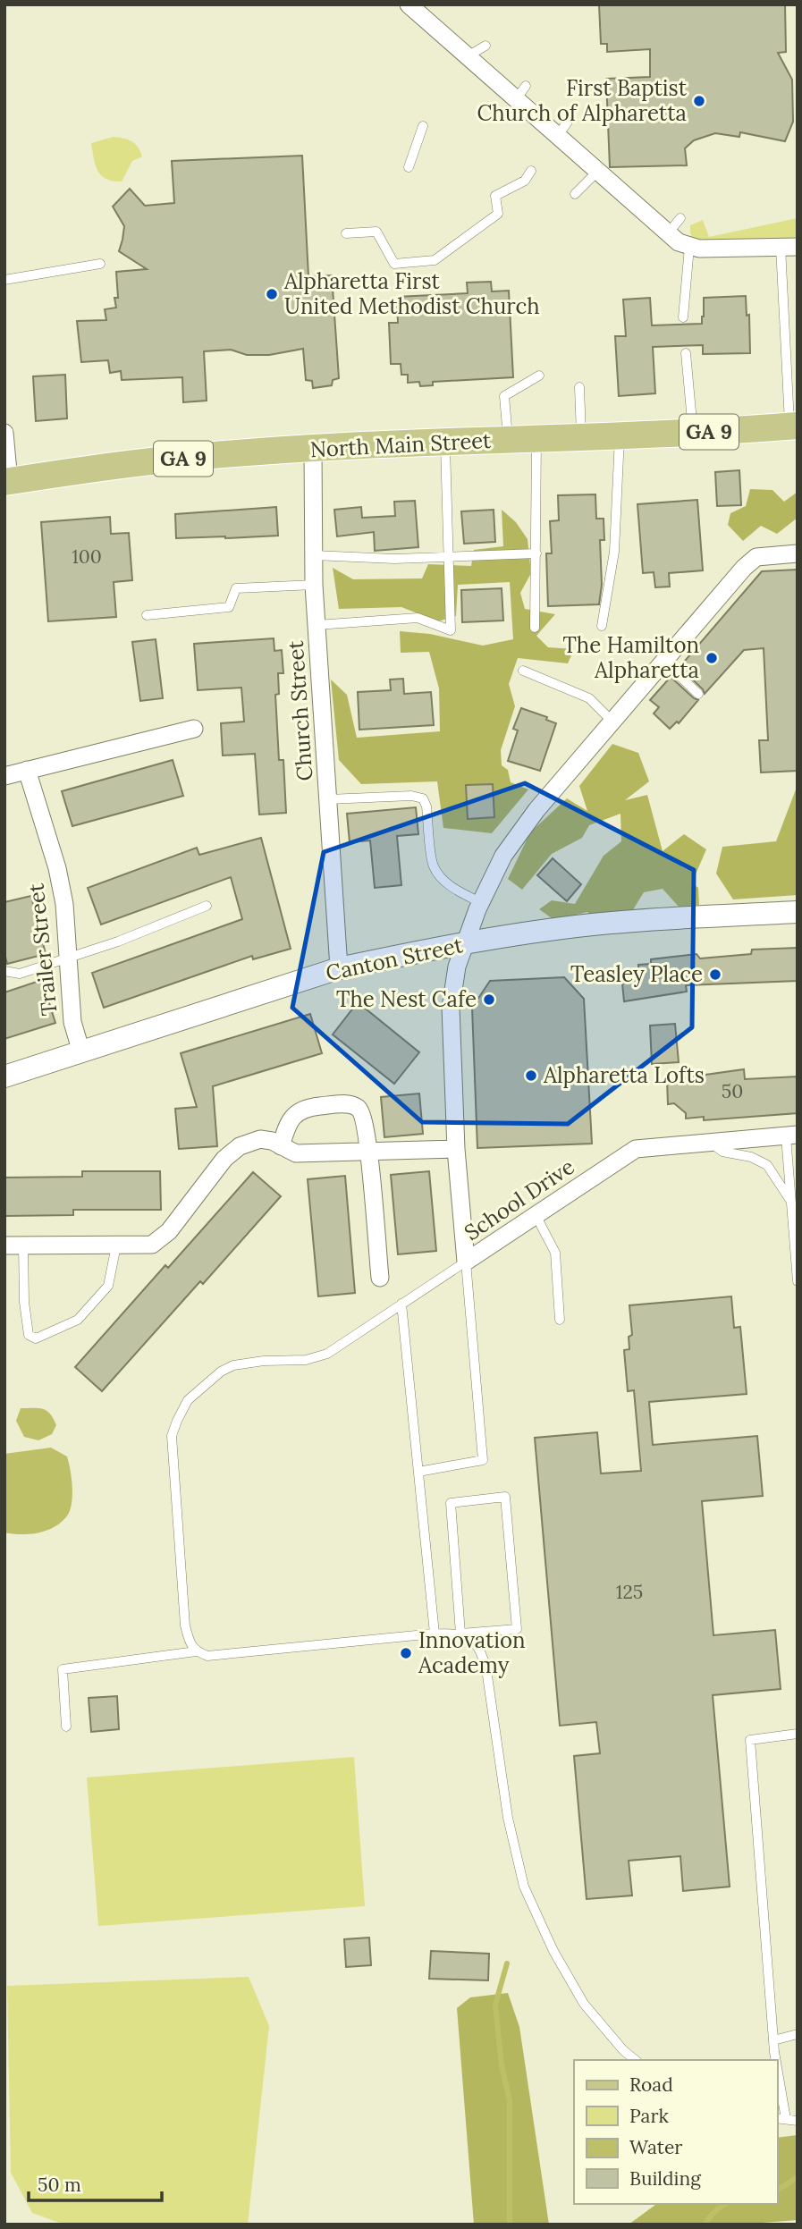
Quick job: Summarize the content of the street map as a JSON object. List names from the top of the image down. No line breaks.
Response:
{"streets":{"main road":["GA 9","North Main Street"],"street":["Church Street","Trailer Street","Canton Street","School Drive"]},"crossings":[["North Main Street","Church Street"],["Church Street","Canton Street"],["Trailer Street","Canton Street"],["Canton Street","School Drive"]],"places":["First Baptist Church of Alpharetta","Alpharetta First United Methodist Church","The Hamilton Alpharetta","Teasley Place","The Nest Cafe","Alpharetta Lofts","Innovation Academy"],"house_numbers":["100","50","125"],"legend":["Road","Park","Water","Building"],"scale_bar":"50 m"}
